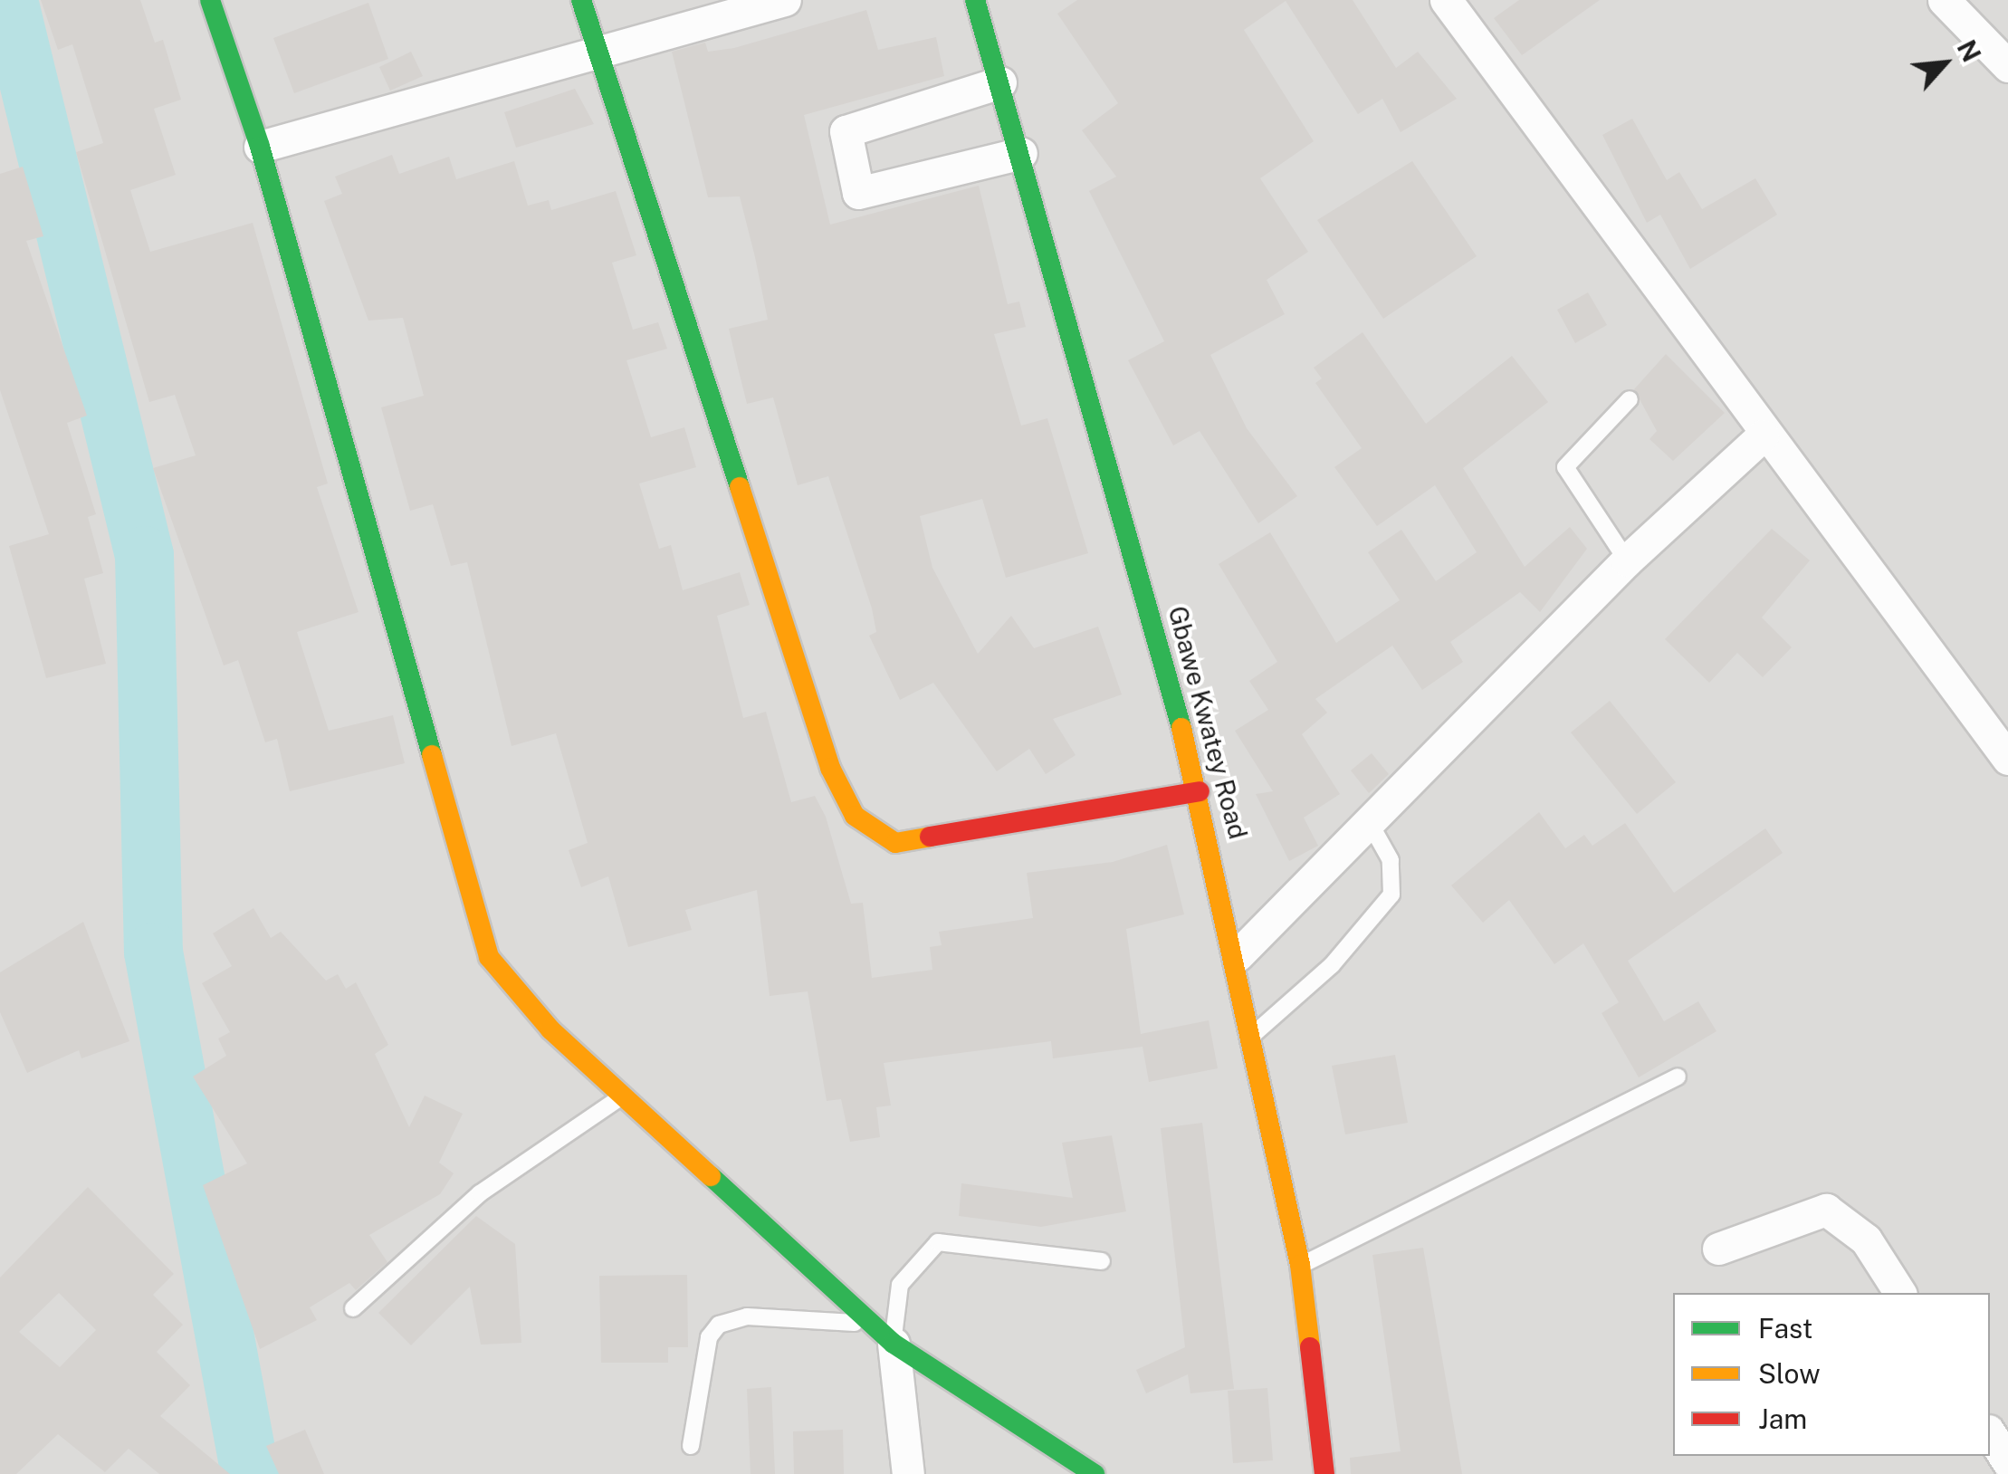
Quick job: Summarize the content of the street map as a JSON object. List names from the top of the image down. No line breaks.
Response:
{"streets":{"street":["Gbawe Kwatey Road"]},"legend":["Fast","Slow","Jam"],"north":"top right"}
